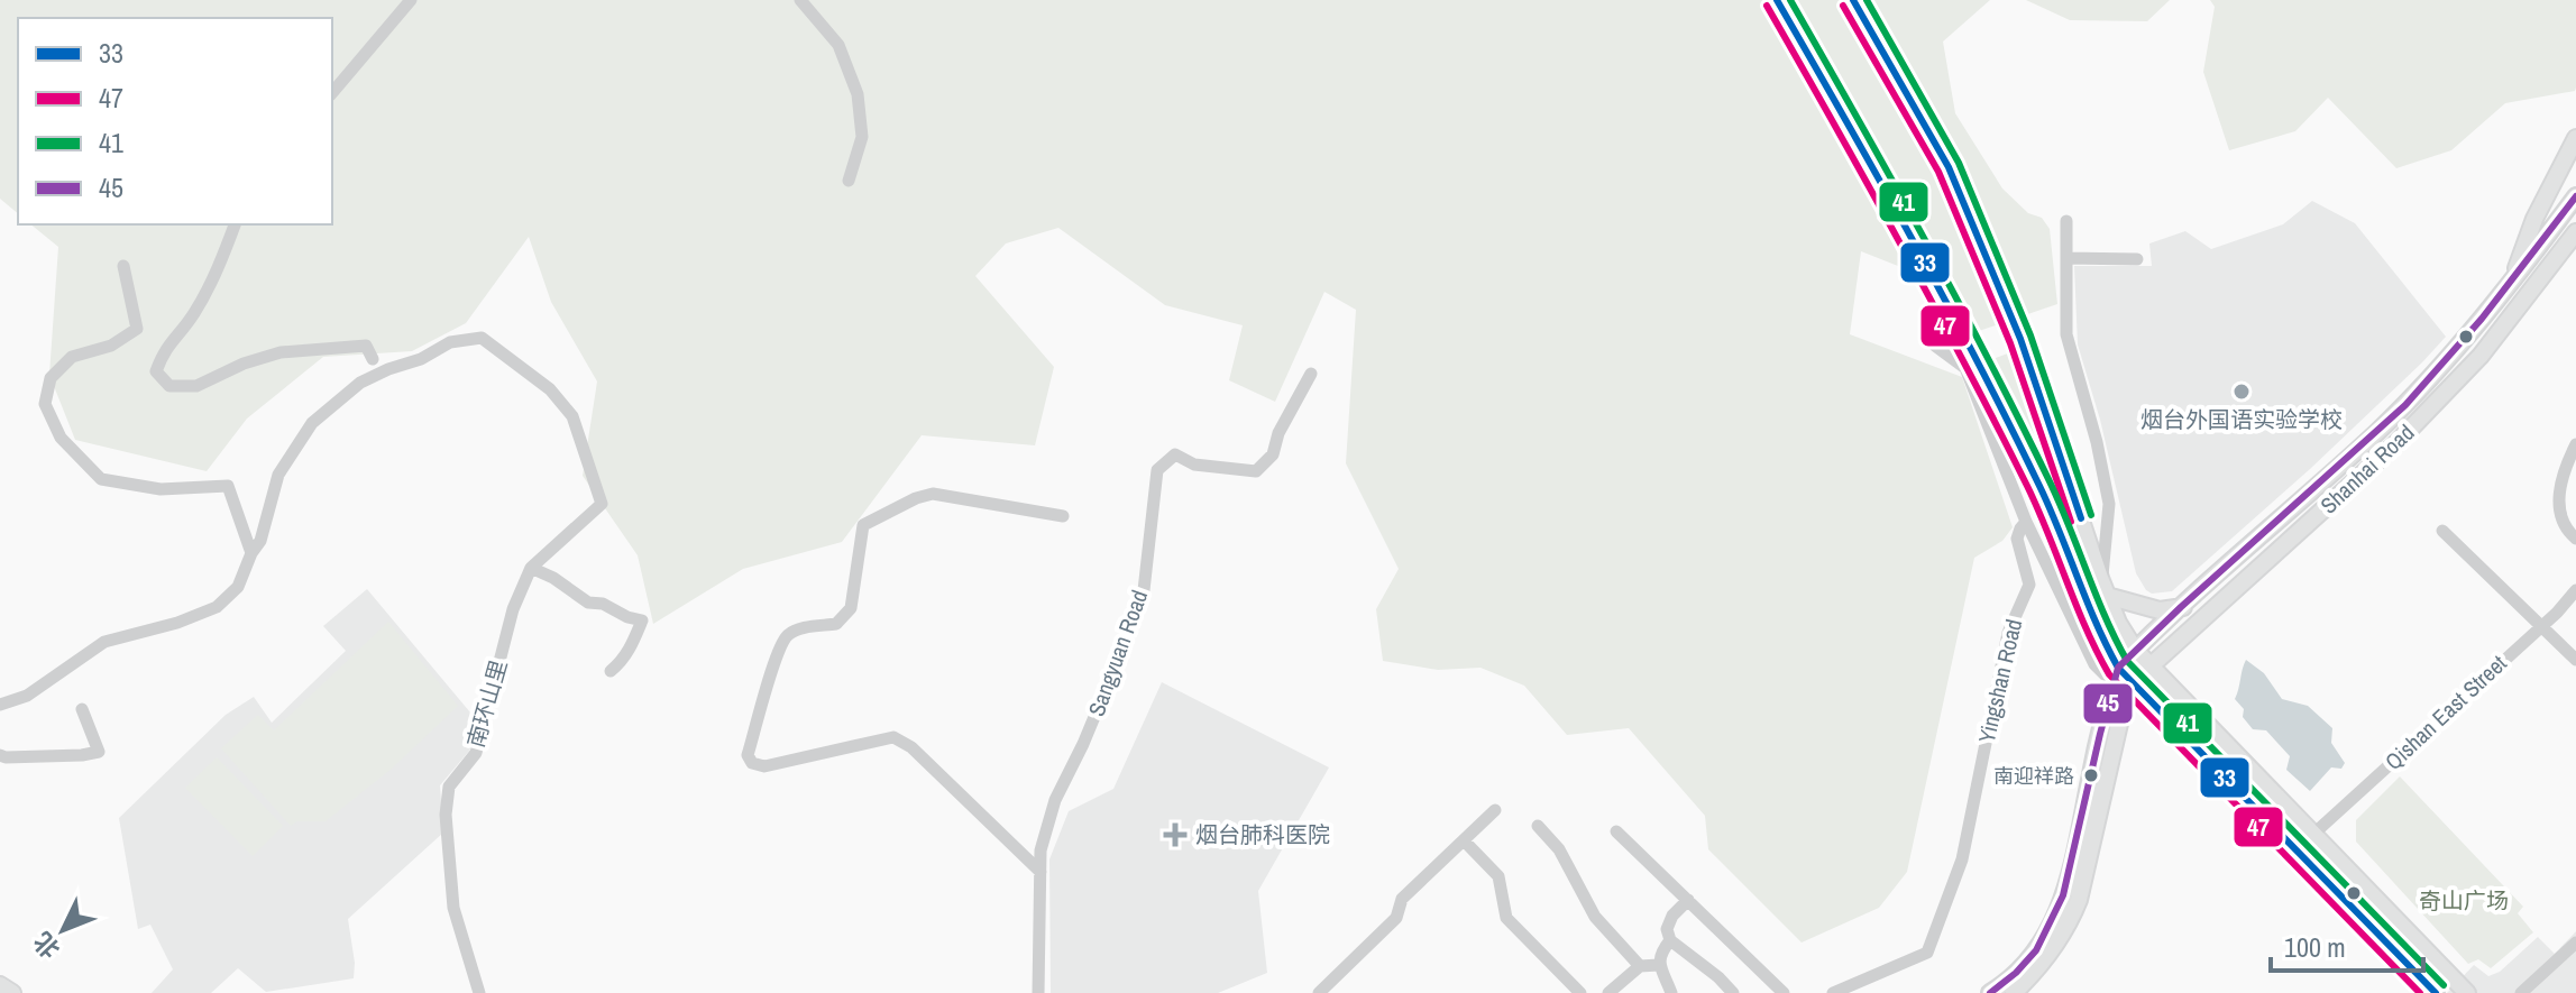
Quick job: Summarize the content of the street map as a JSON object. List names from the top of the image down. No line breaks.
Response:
{"streets":{"main road":["Shanhai Road"],"street":["Sangyuan Road","Yingshan Road","南环山里","Qishan East Street"]},"parks":["奇山广场"],"places":{"other":["烟台外国语实验学校","南迎祥路"],"health":["烟台肺科医院"]},"lines":["transit line 33","transit line 41","transit line 47","transit line 45"],"legend":["33","47","41","45"],"scale_bar":"100 m","north":"bottom left"}
